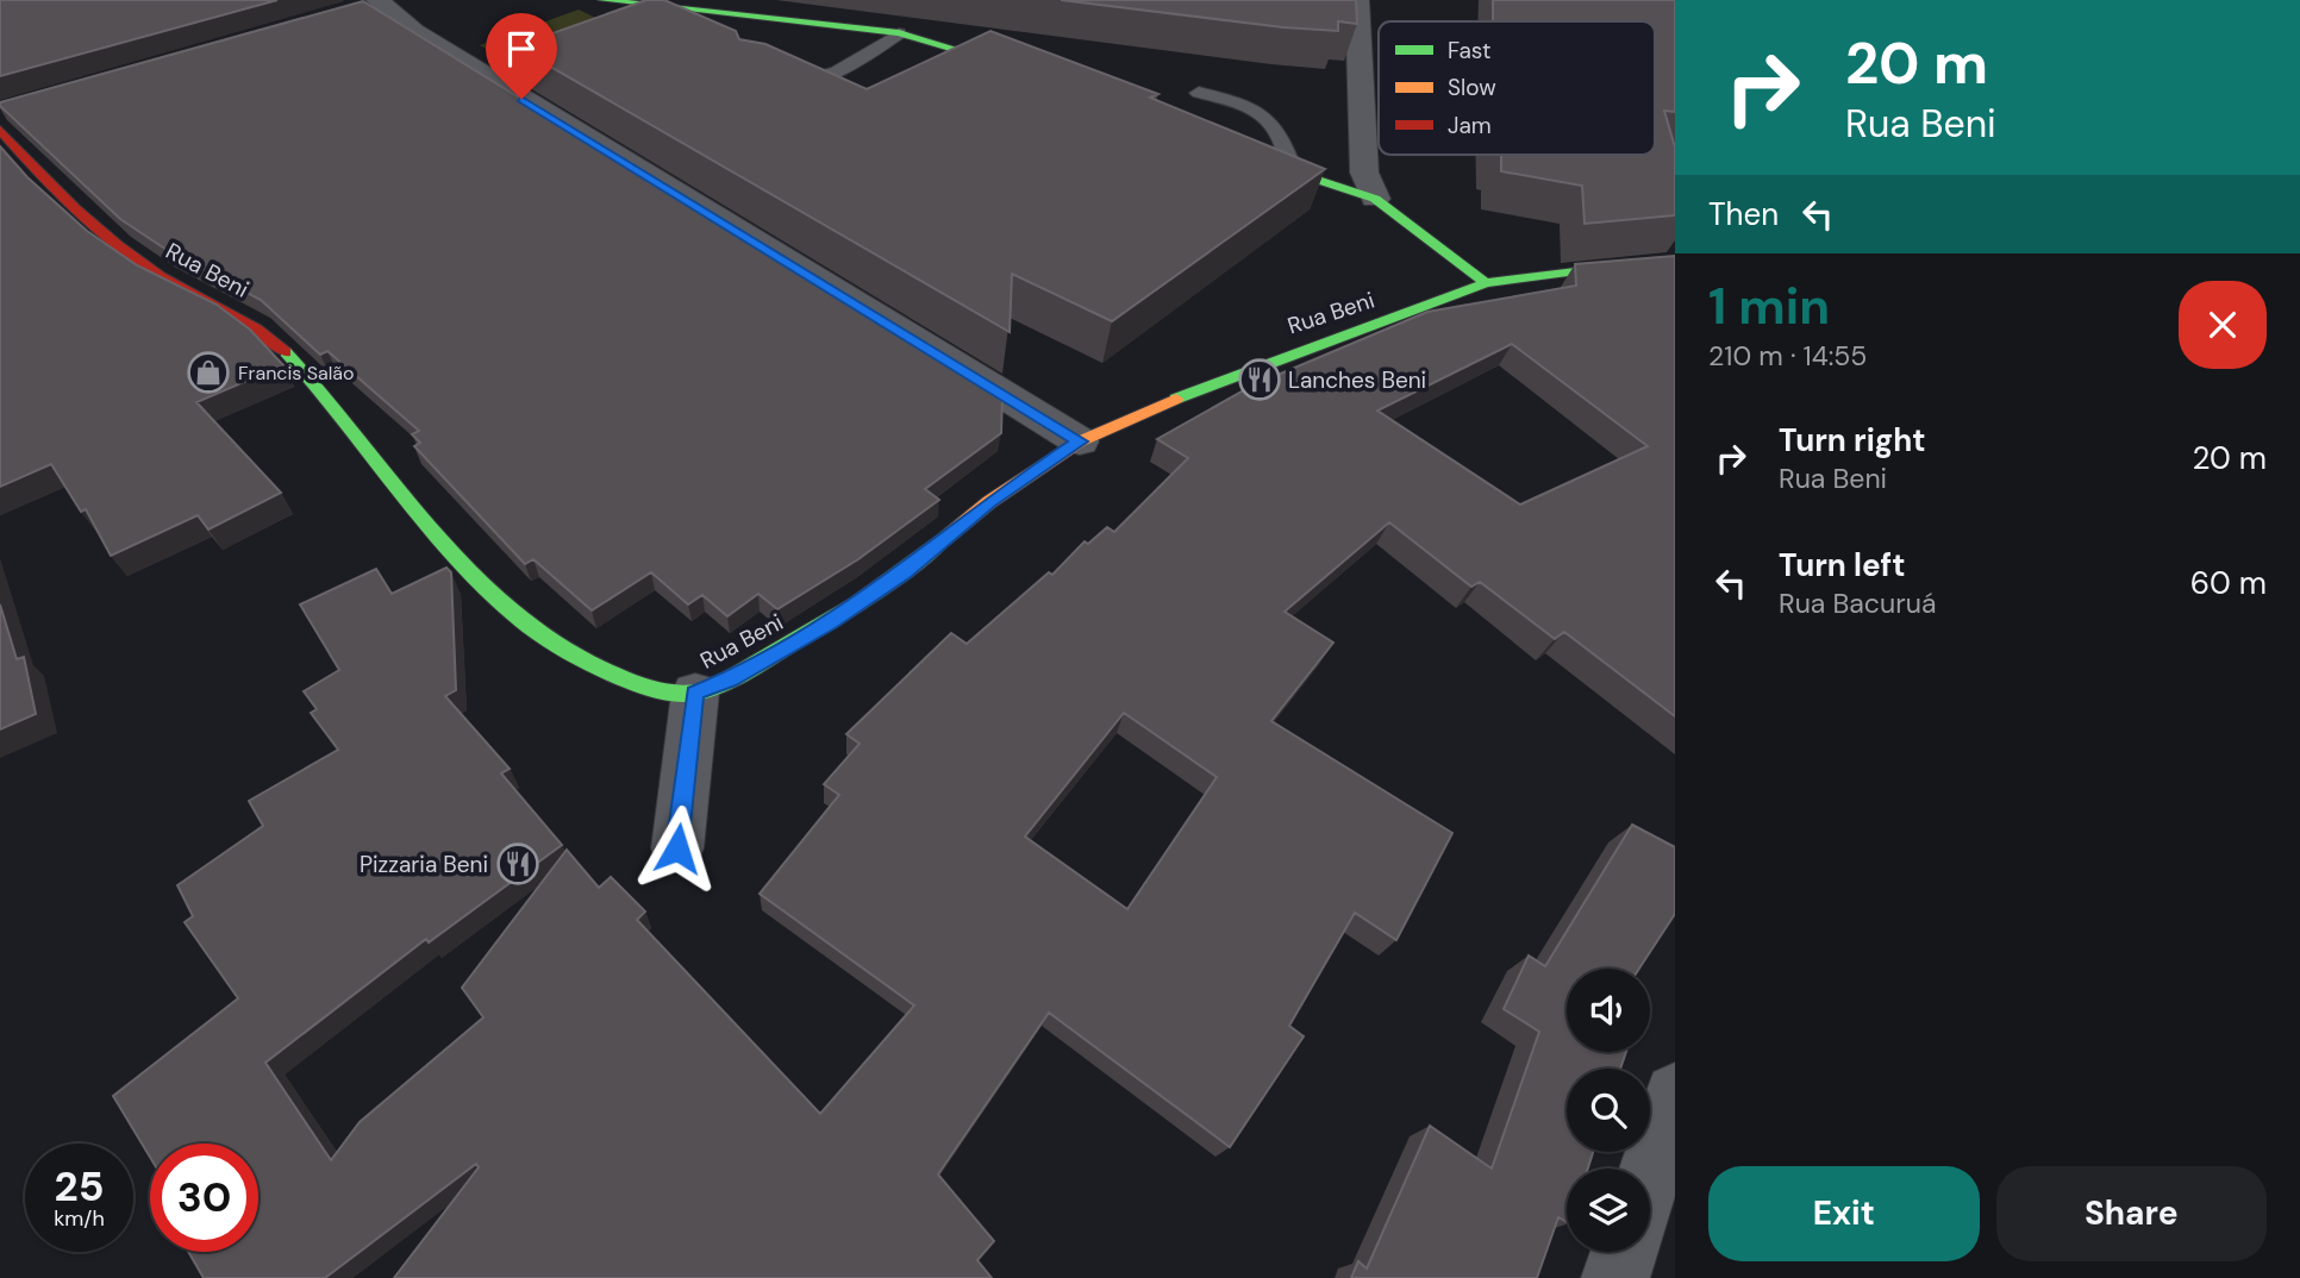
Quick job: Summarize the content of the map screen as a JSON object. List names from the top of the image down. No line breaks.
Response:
{"streets":{"street":["Rua Beni"]},"places":{"shop":["Francis Salão"],"restaurant":["Lanches Beni","Pizzaria Beni"]},"legend":["Fast","Slow","Jam"],"page":{"turn":["20 m","Rua Beni"],"then":"Then","heading":["1 min","210 m · 14:55"],"list":[{"name":"Turn right","note":"Rua Beni","value":"20 m"},{"name":"Turn left","note":"Rua Bacuruá","value":"60 m"}],"speed":"25 km/h","limit":"30","buttons":["Exit","Share"]}}
